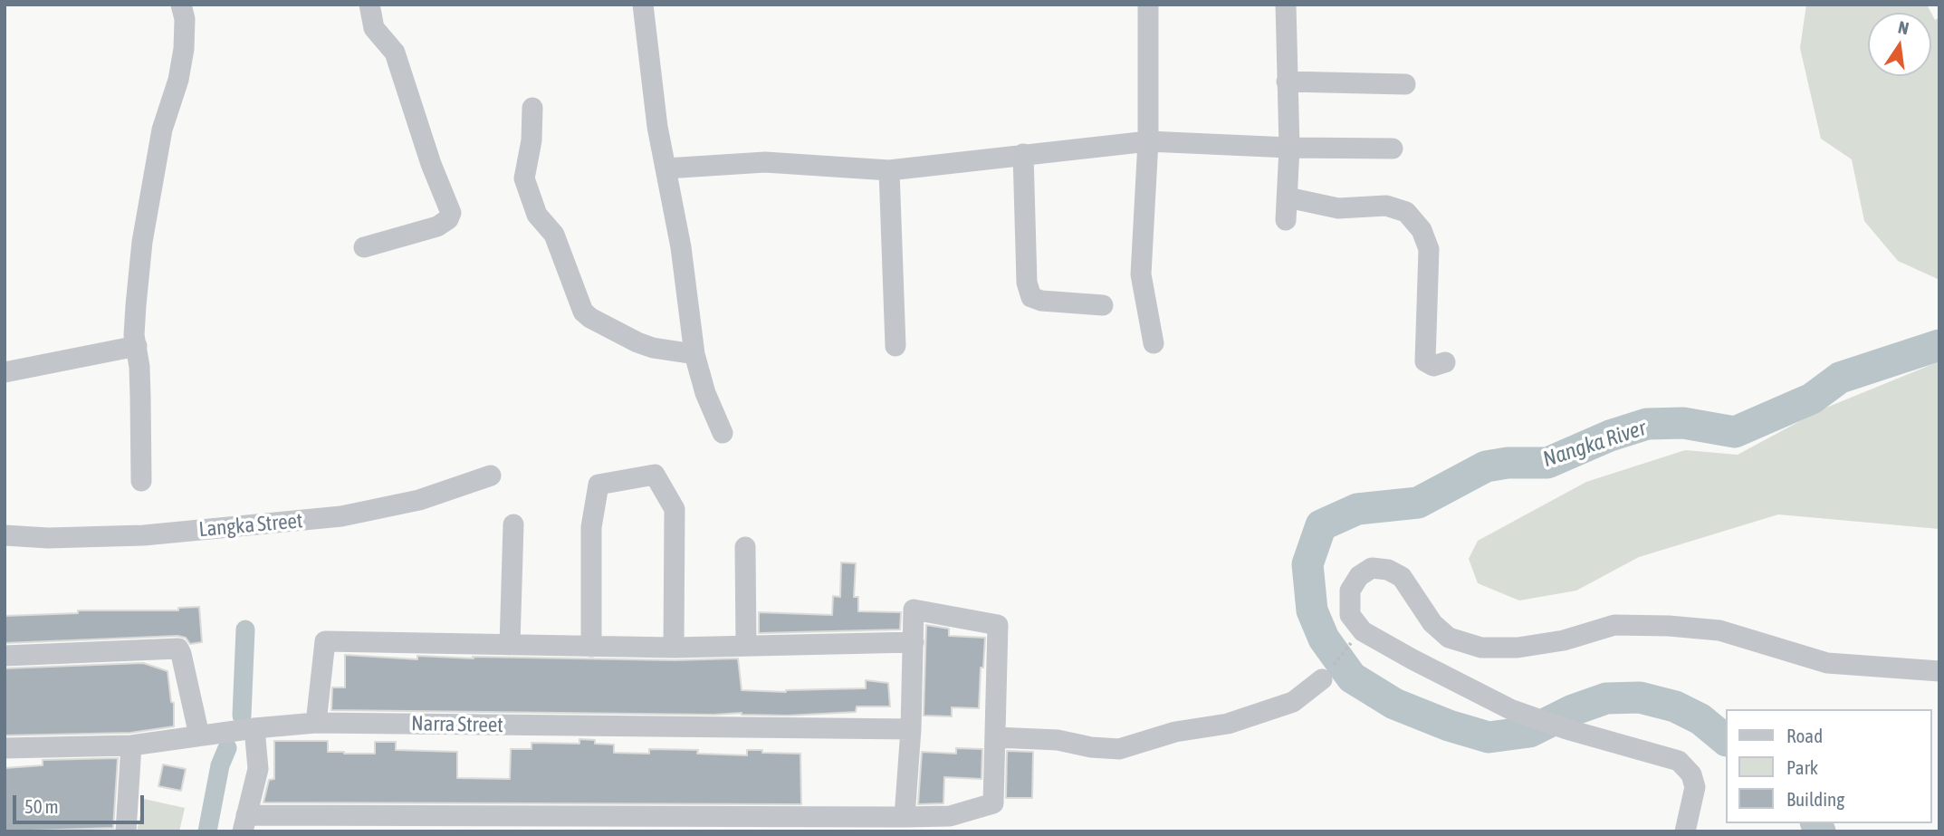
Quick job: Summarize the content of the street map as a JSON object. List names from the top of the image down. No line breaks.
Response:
{"streets":{"street":["Langka Street","Narra Street"]},"water":["Nangka River"],"legend":["Road","Park","Building"],"scale_bar":"50 m","north":"top"}
